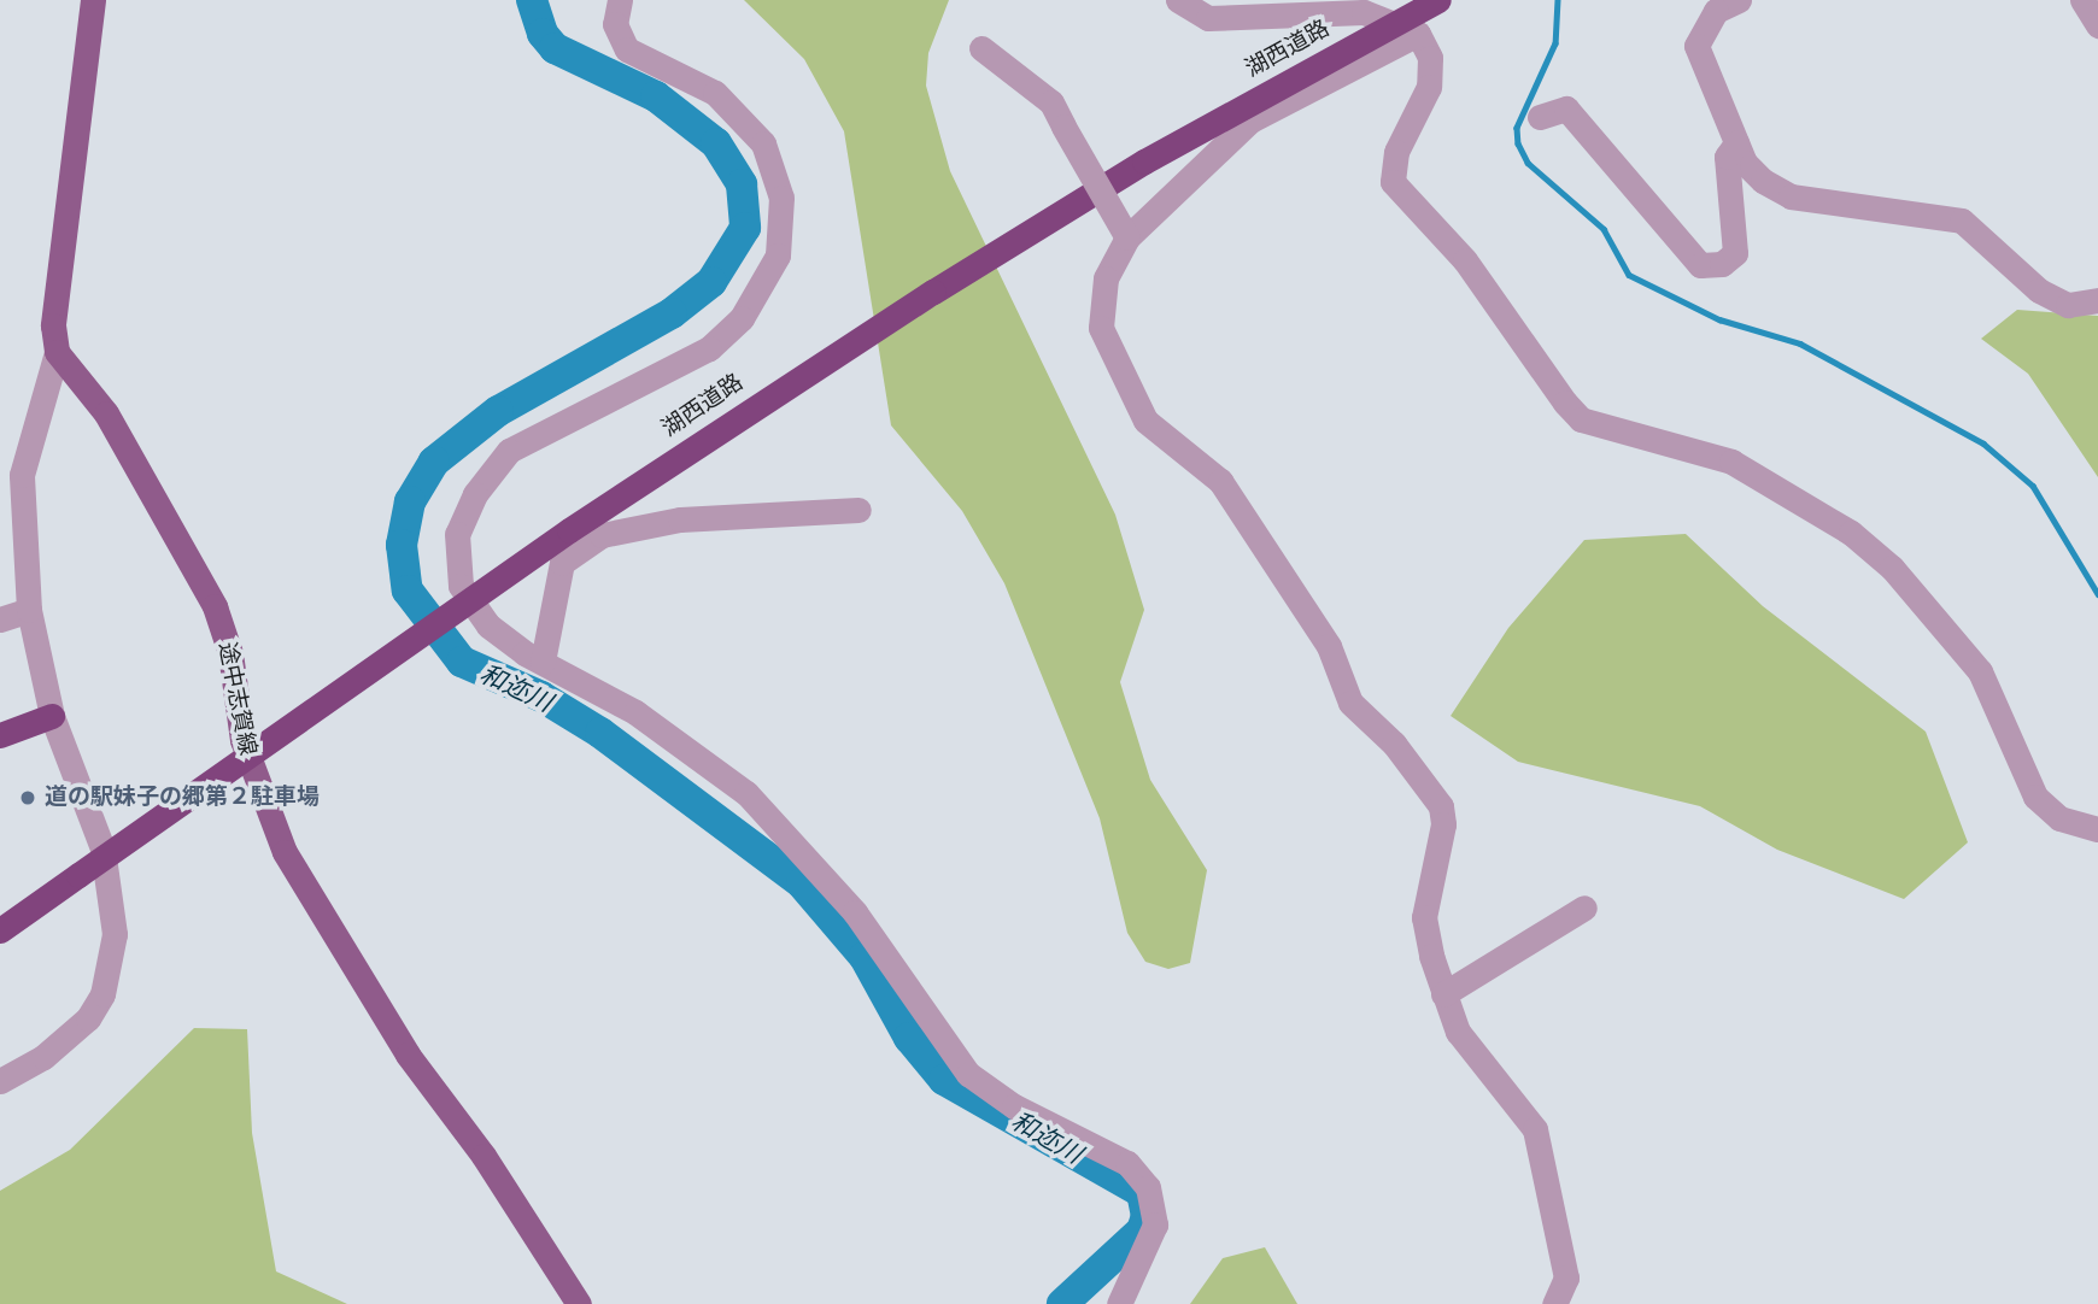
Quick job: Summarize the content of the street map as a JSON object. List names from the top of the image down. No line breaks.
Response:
{"streets":{"highway":["湖西道路"],"main road":["途中志賀線"]},"water":["和迩川"],"places":["道の駅妹子の郷第２駐車場"]}
